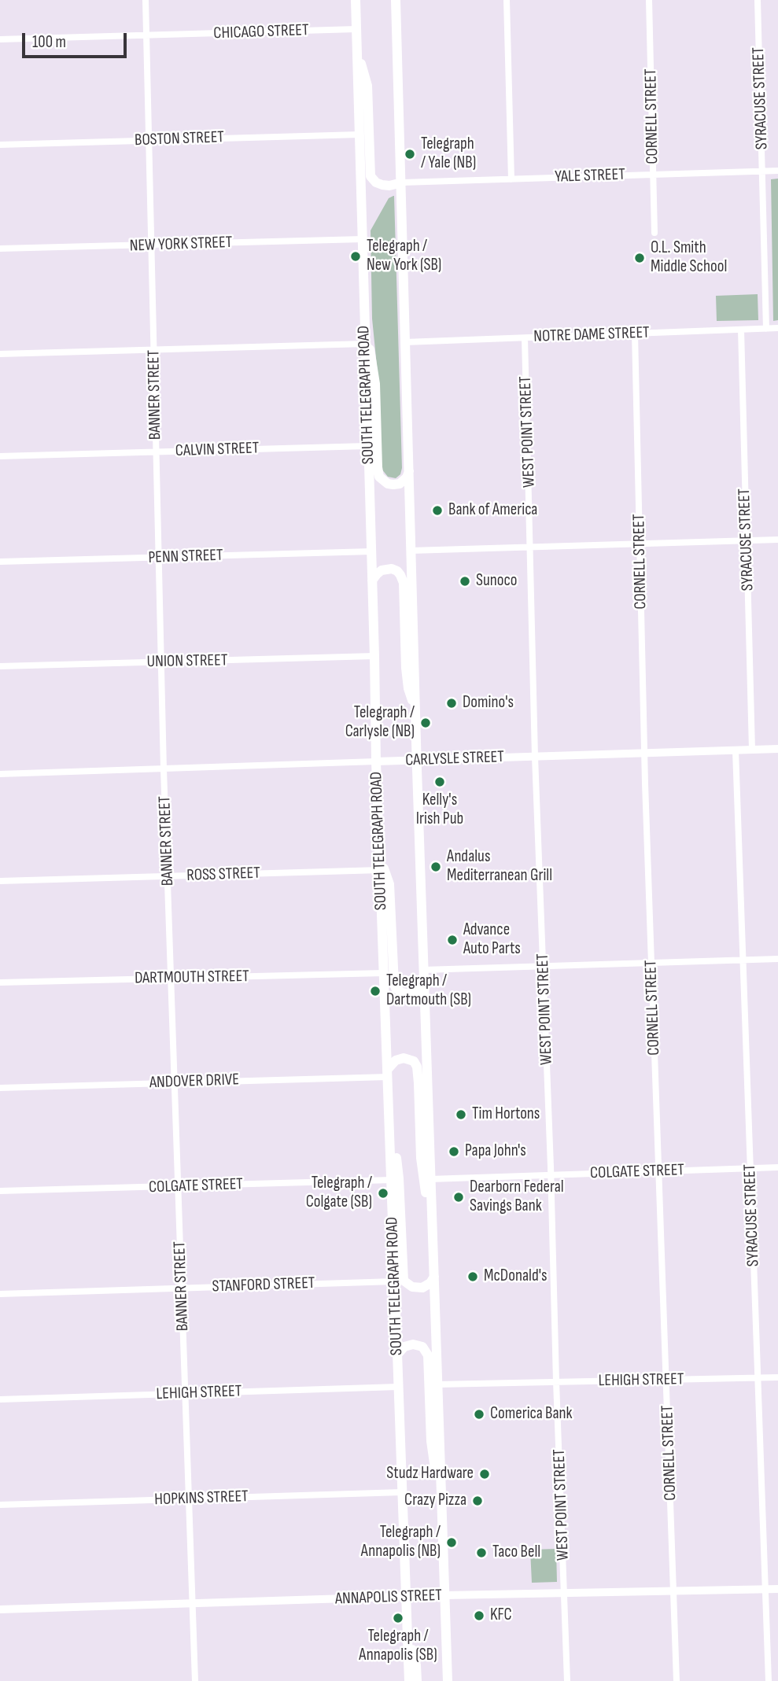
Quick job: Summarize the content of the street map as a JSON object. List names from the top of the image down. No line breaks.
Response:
{"streets":{"main road":["SOUTH TELEGRAPH ROAD"],"street":["CHICAGO STREET","SYRACUSE STREET","CORNELL STREET","BOSTON STREET","YALE STREET","NEW YORK STREET","NOTRE DAME STREET","BANNER STREET","WEST POINT STREET","CALVIN STREET","PENN STREET","UNION STREET","CARLYSLE STREET","ROSS STREET","DARTMOUTH STREET","ANDOVER DRIVE","COLGATE STREET","STANFORD STREET","LEHIGH STREET","HOPKINS STREET","ANNAPOLIS STREET"]},"crossings":[["CHICAGO STREET","BANNER STREET"],["CHICAGO STREET","SOUTH TELEGRAPH ROAD"],["SYRACUSE STREET","YALE STREET"],["SYRACUSE STREET","NOTRE DAME STREET"],["SYRACUSE STREET","CARLYSLE STREET"],["SYRACUSE STREET","COLGATE STREET"],["SYRACUSE STREET","LEHIGH STREET"],["SYRACUSE STREET","ANNAPOLIS STREET"],["CORNELL STREET","YALE STREET"],["CORNELL STREET","NOTRE DAME STREET"],["CORNELL STREET","CARLYSLE STREET"],["CORNELL STREET","COLGATE STREET"],["CORNELL STREET","LEHIGH STREET"],["CORNELL STREET","ANNAPOLIS STREET"],["BOSTON STREET","BANNER STREET"],["BOSTON STREET","SOUTH TELEGRAPH ROAD"],["NEW YORK STREET","BANNER STREET"],["NEW YORK STREET","SOUTH TELEGRAPH ROAD"],["NOTRE DAME STREET","WEST POINT STREET"],["BANNER STREET","CALVIN STREET"],["BANNER STREET","PENN STREET"],["BANNER STREET","UNION STREET"],["BANNER STREET","CARLYSLE STREET"],["BANNER STREET","ROSS STREET"],["BANNER STREET","DARTMOUTH STREET"],["BANNER STREET","ANDOVER DRIVE"],["BANNER STREET","COLGATE STREET"],["BANNER STREET","STANFORD STREET"],["BANNER STREET","LEHIGH STREET"],["BANNER STREET","HOPKINS STREET"],["BANNER STREET","ANNAPOLIS STREET"],["SOUTH TELEGRAPH ROAD","CALVIN STREET"],["SOUTH TELEGRAPH ROAD","PENN STREET"],["SOUTH TELEGRAPH ROAD","UNION STREET"],["SOUTH TELEGRAPH ROAD","CARLYSLE STREET"],["SOUTH TELEGRAPH ROAD","ROSS STREET"],["SOUTH TELEGRAPH ROAD","DARTMOUTH STREET"],["SOUTH TELEGRAPH ROAD","ANDOVER DRIVE"],["SOUTH TELEGRAPH ROAD","COLGATE STREET"],["SOUTH TELEGRAPH ROAD","STANFORD STREET"],["SOUTH TELEGRAPH ROAD","LEHIGH STREET"],["SOUTH TELEGRAPH ROAD","HOPKINS STREET"],["SOUTH TELEGRAPH ROAD","ANNAPOLIS STREET"],["WEST POINT STREET","CARLYSLE STREET"],["WEST POINT STREET","COLGATE STREET"],["WEST POINT STREET","LEHIGH STREET"],["WEST POINT STREET","ANNAPOLIS STREET"]],"places":["Telegraph / Yale (NB)","Telegraph / New York (SB)","O.L. Smith Middle School","Bank of America","Sunoco","Domino's","Telegraph / Carlysle (NB)","Kelly's Irish Pub","Andalus Mediterranean Grill","Advance Auto Parts","Telegraph / Dartmouth (SB)","Tim Hortons","Papa John's","Telegraph / Colgate (SB)","Dearborn Federal Savings Bank","McDonald's","Comerica Bank","Studz Hardware","Crazy Pizza","Telegraph / Annapolis (NB)","Taco Bell","KFC","Telegraph / Annapolis (SB)"],"scale_bar":"100 m"}
